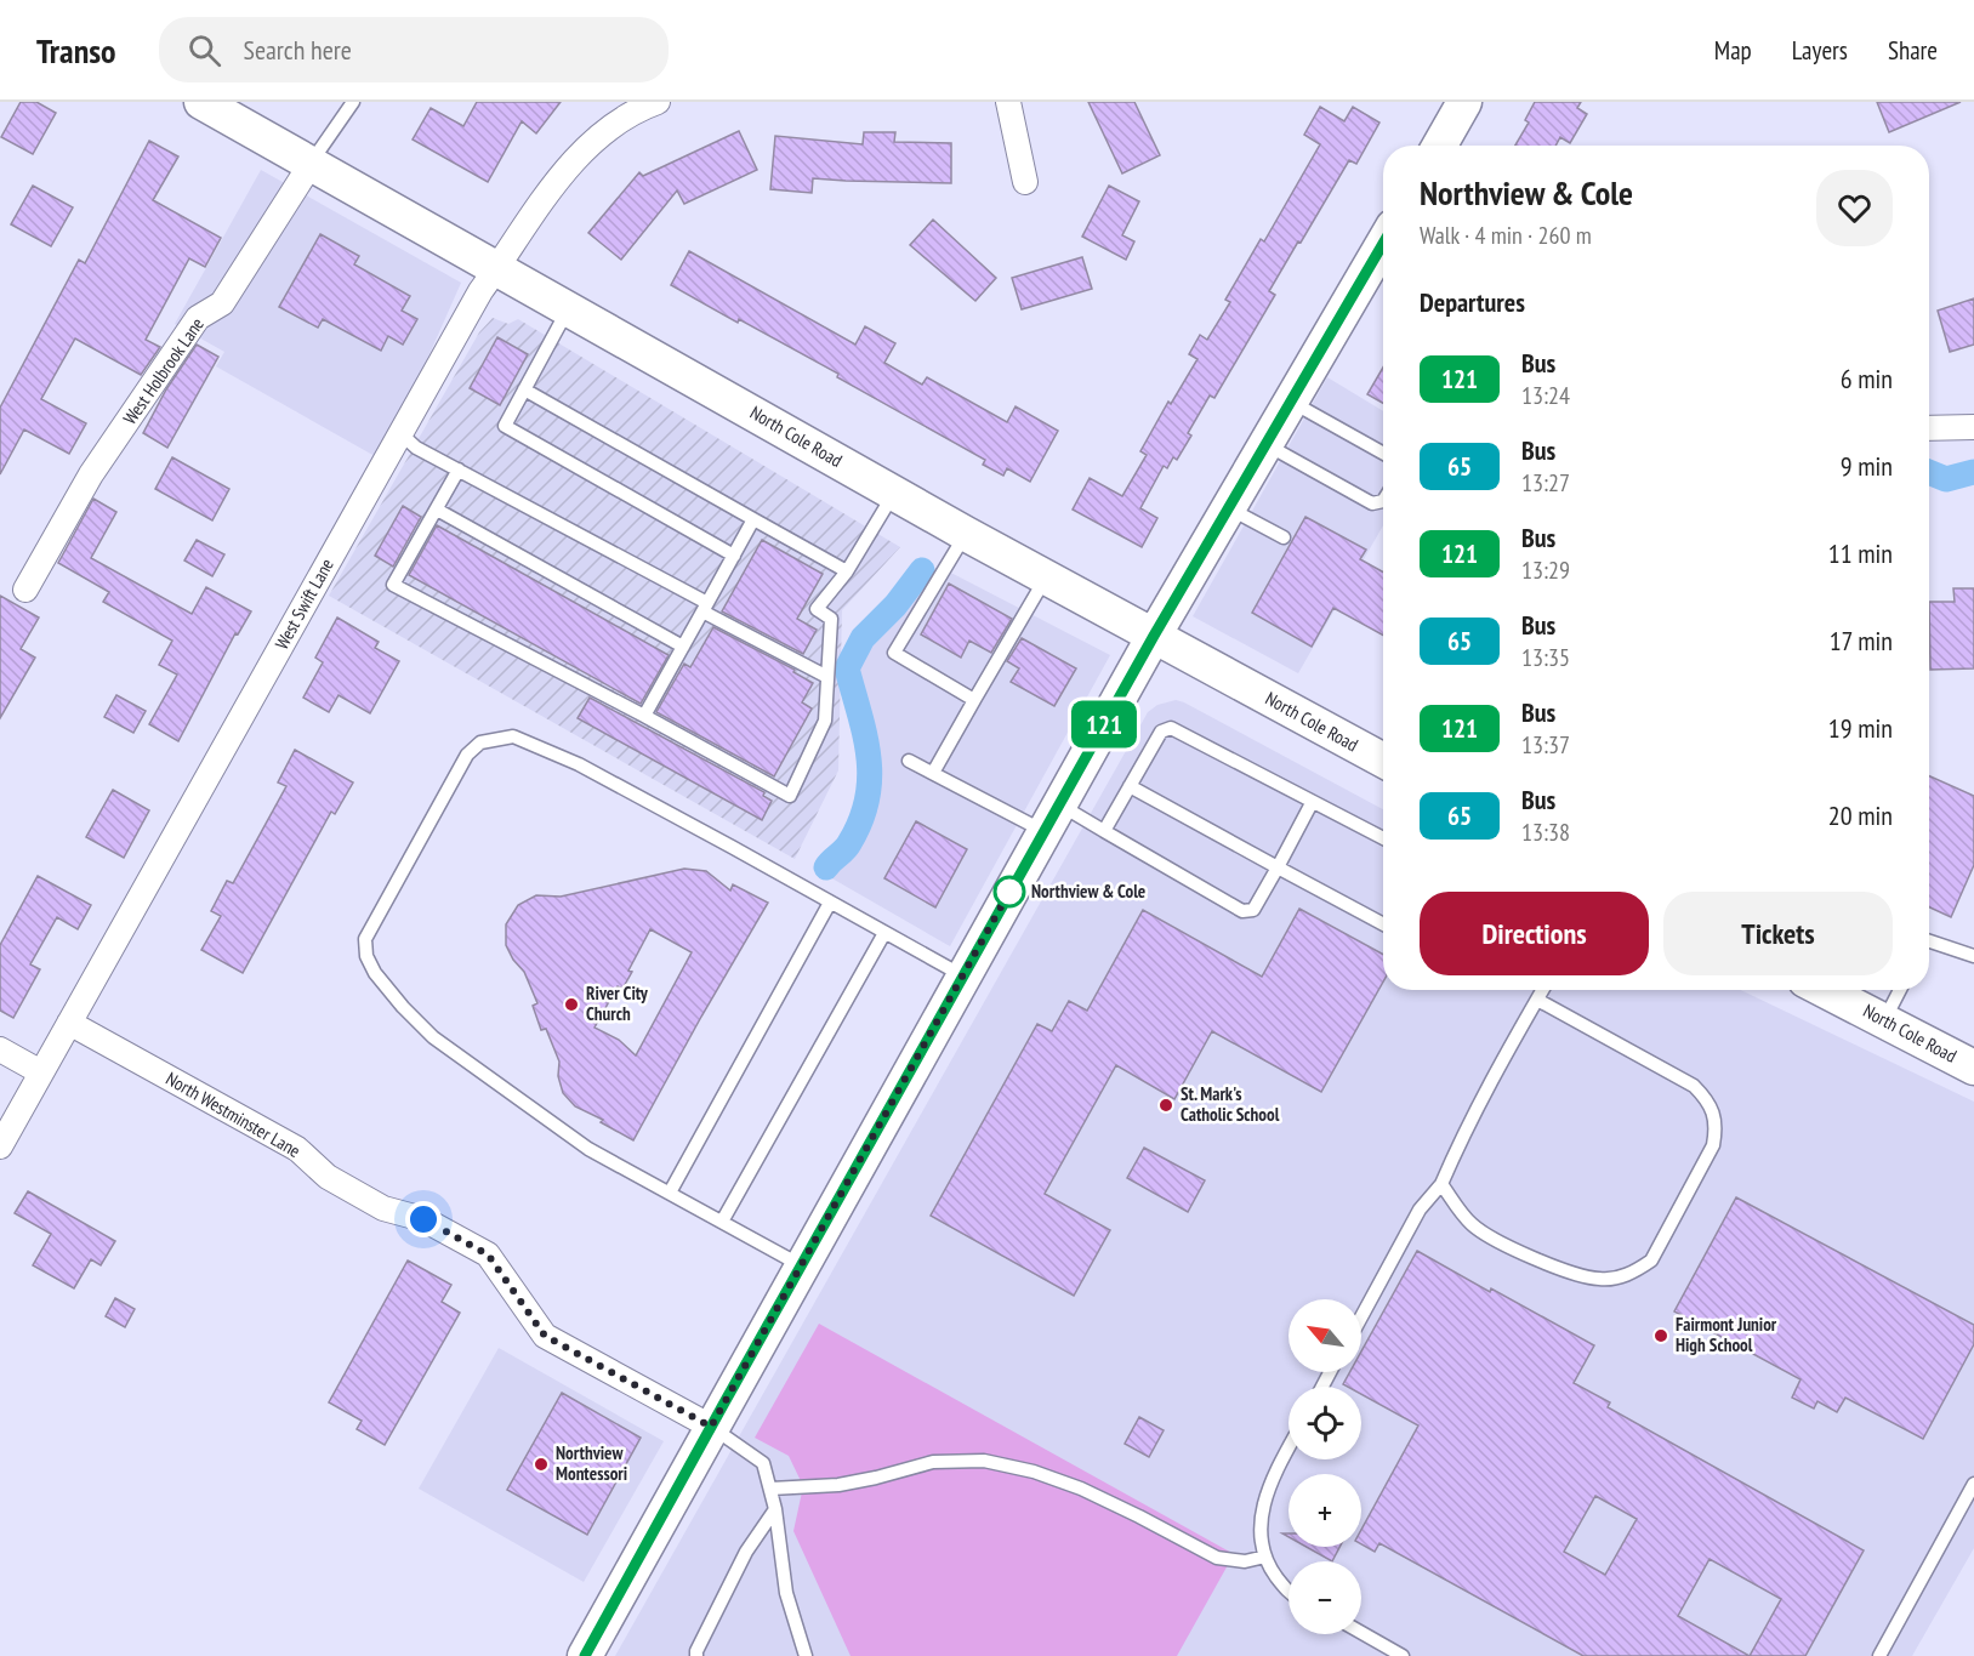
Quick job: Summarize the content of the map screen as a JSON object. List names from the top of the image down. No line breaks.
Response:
{"streets":{"street":["West Holbrook Lane","North Cole Road","West Swift Lane","North Westminster Lane"]},"crossings":[["West Holbrook Lane","North Cole Road"],["North Cole Road","West Swift Lane"],["West Swift Lane","North Westminster Lane"]],"places":["Northview & Cole","River City Church","St. Mark's Catholic School","Fairmont Junior High School","Northview Montessori"],"lines":["bus line 121"],"north":"top left","page":{"header":"Transo","search":"Search here","nav":["Map","Layers","Share"],"on_map":"121","heading":[["Northview & Cole","Walk · 4 min · 260 m"],"Departures"],"list":[{"mark":"121","name":"Bus","note":"13:24","value":"6 min"},{"mark":"65","name":"Bus","note":"13:27","value":"9 min"},{"mark":"121","name":"Bus","note":"13:29","value":"11 min"},{"mark":"65","name":"Bus","note":"13:35","value":"17 min"},{"mark":"121","name":"Bus","note":"13:37","value":"19 min"},{"mark":"65","name":"Bus","note":"13:38","value":"20 min"}],"buttons":["Directions","Tickets"],"map_buttons":["+","−"]}}
